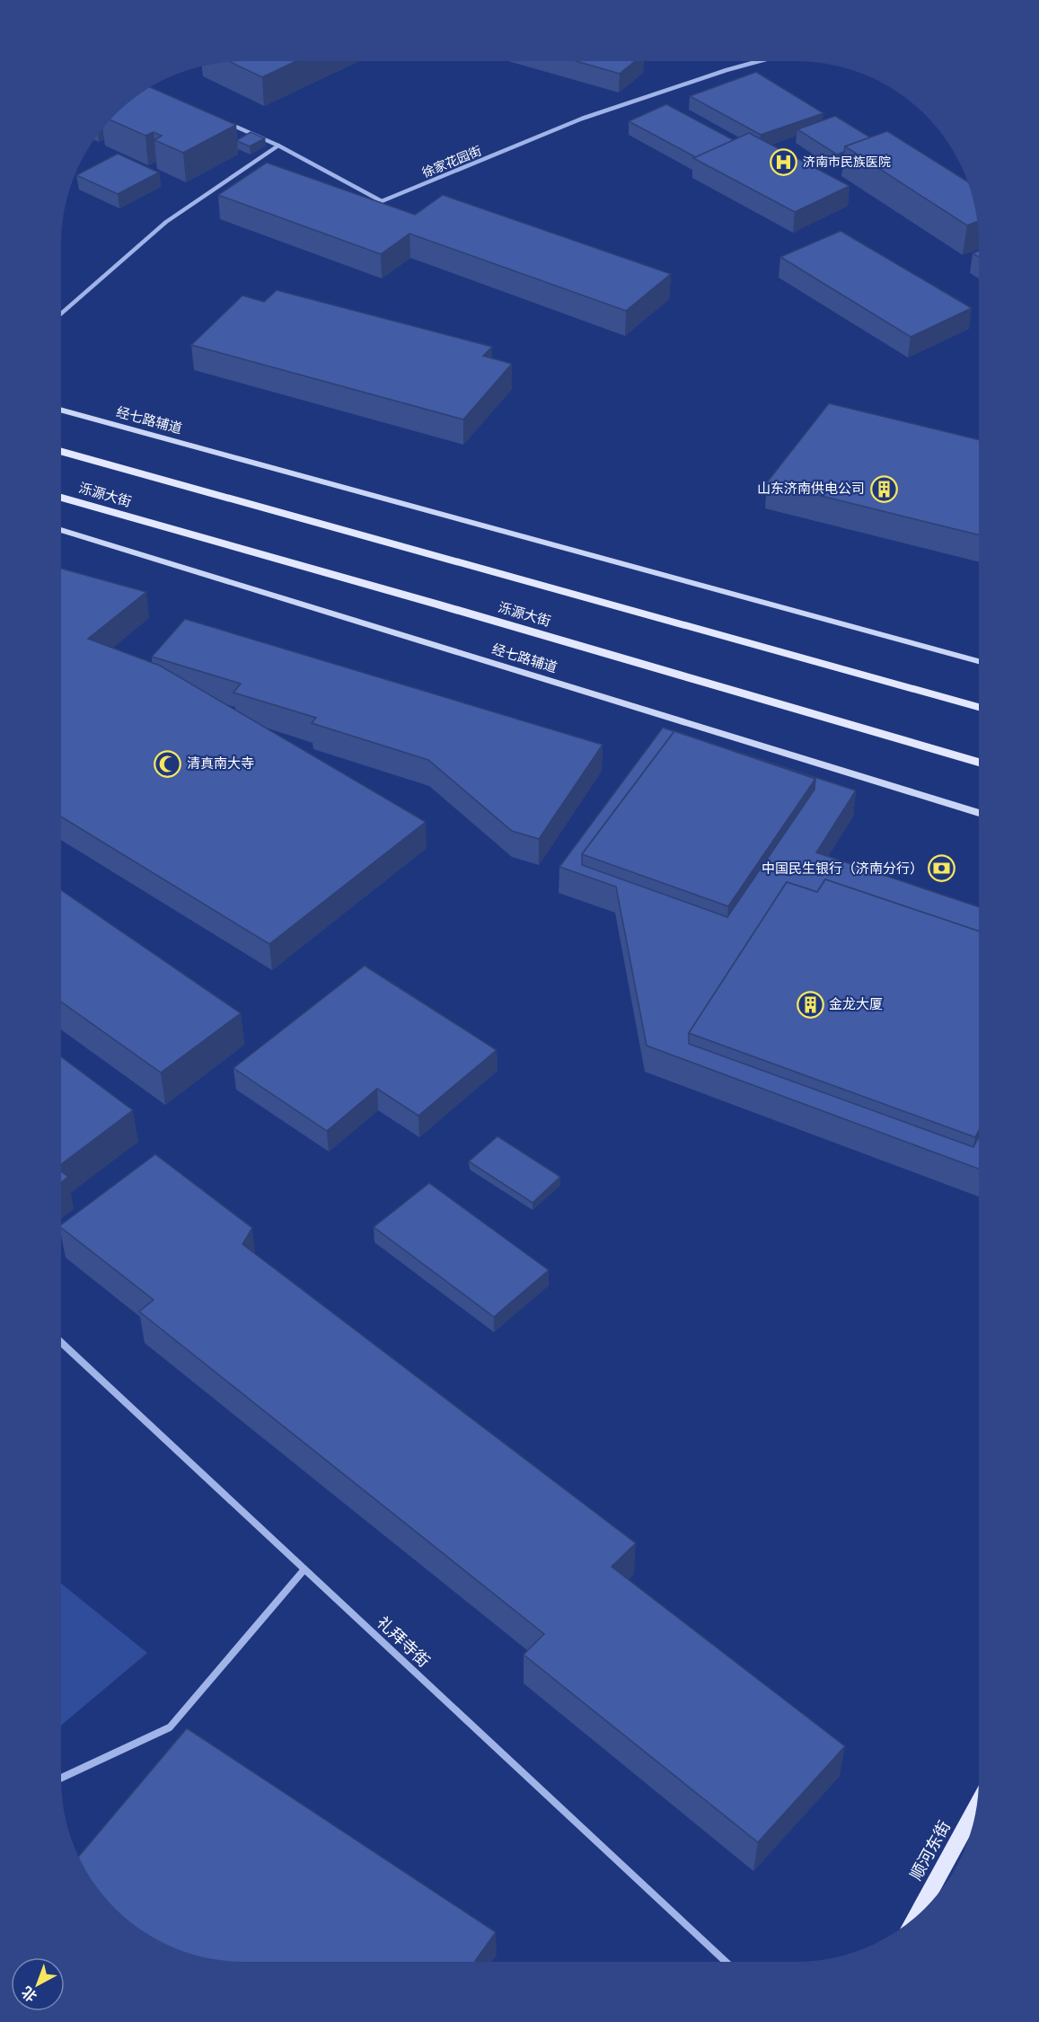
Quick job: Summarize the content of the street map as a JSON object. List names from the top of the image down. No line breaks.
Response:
{"streets":{"main road":["泺源大街","顺河东街"],"street":["徐家花园街","经七路辅道","礼拜寺街"]},"places":{"hospital":["济南市民族医院"],"building":["山东济南供电公司","金龙大厦"],"mosque":["清真南大寺"],"bank":["中国民生银行（济南分行）"]},"north":"bottom left"}
